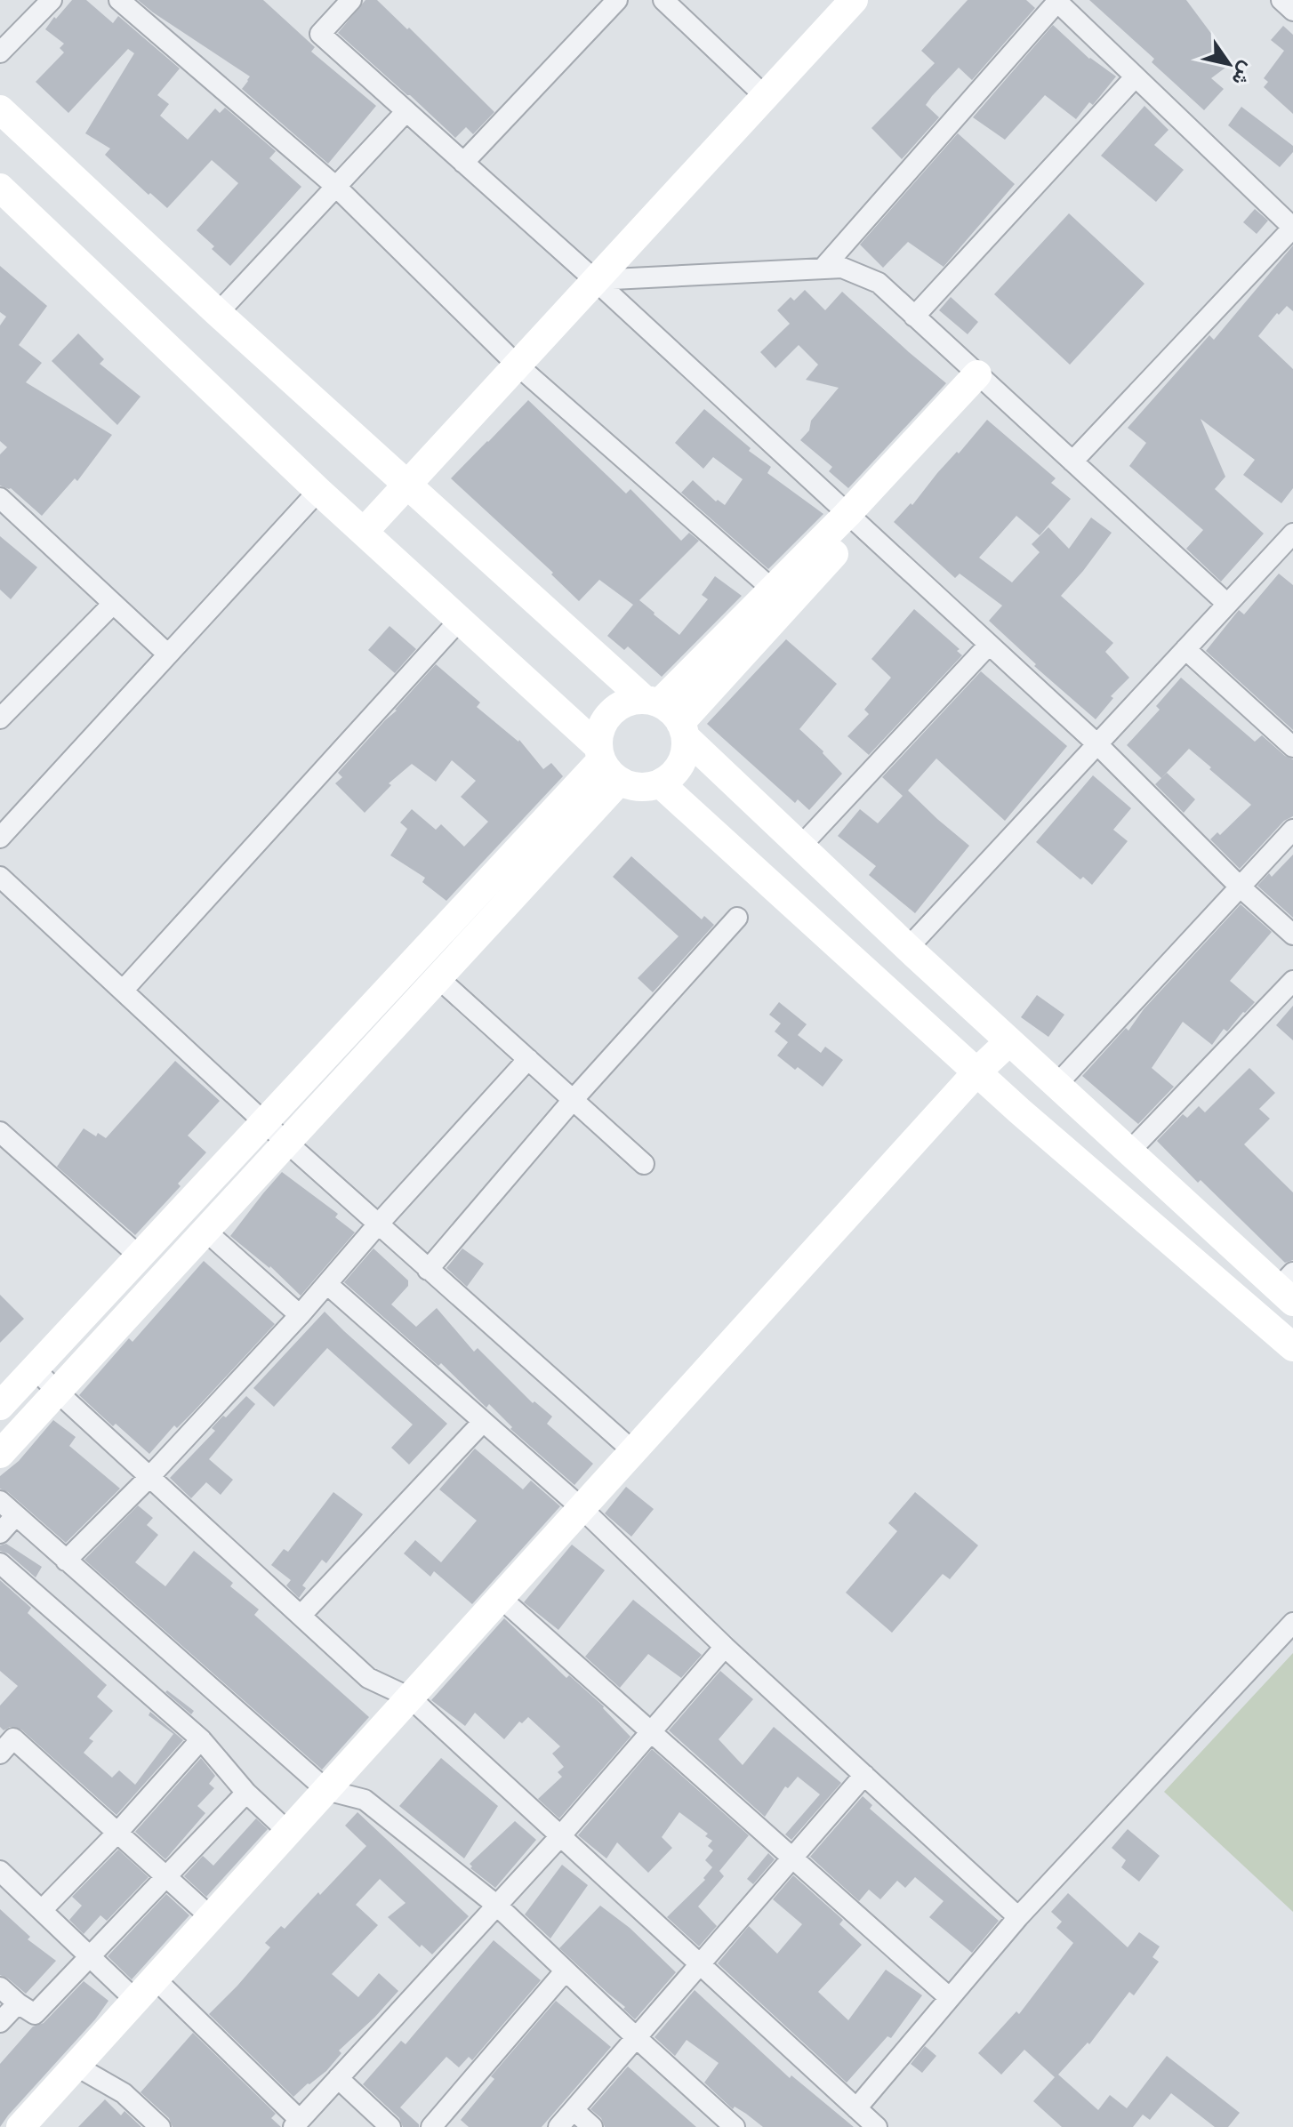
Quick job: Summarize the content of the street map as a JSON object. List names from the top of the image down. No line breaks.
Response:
{"north":"bottom right"}
